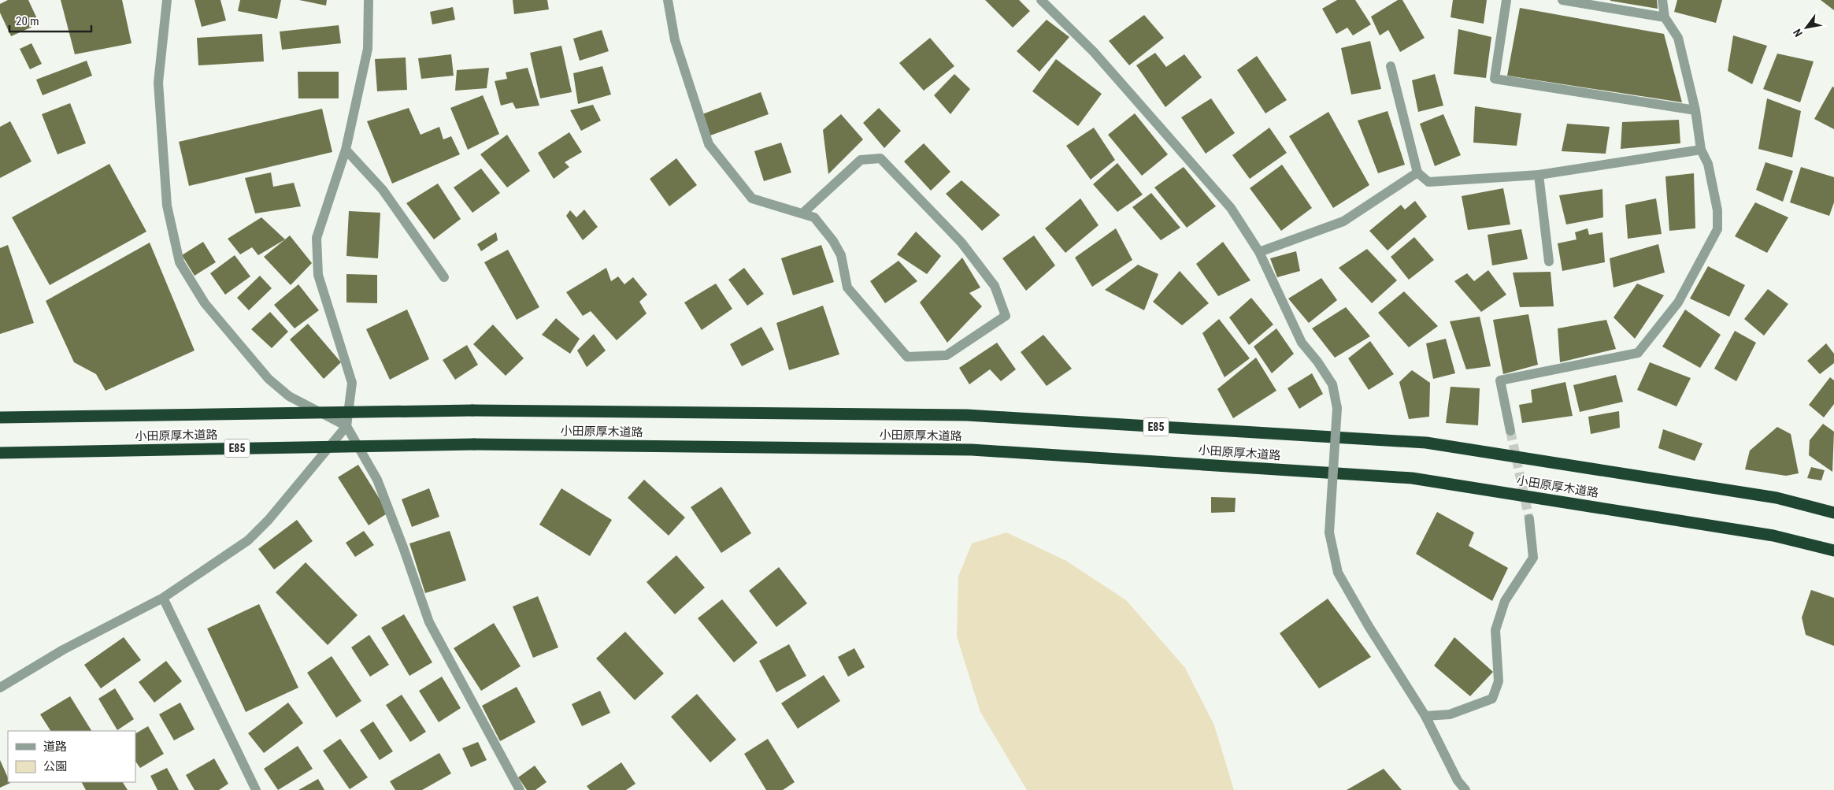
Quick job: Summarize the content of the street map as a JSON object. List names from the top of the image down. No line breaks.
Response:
{"streets":{"highway":["E85","小田原厚木道路"]},"legend":["道路","公園"],"scale_bar":"20 m","north":"bottom left"}
